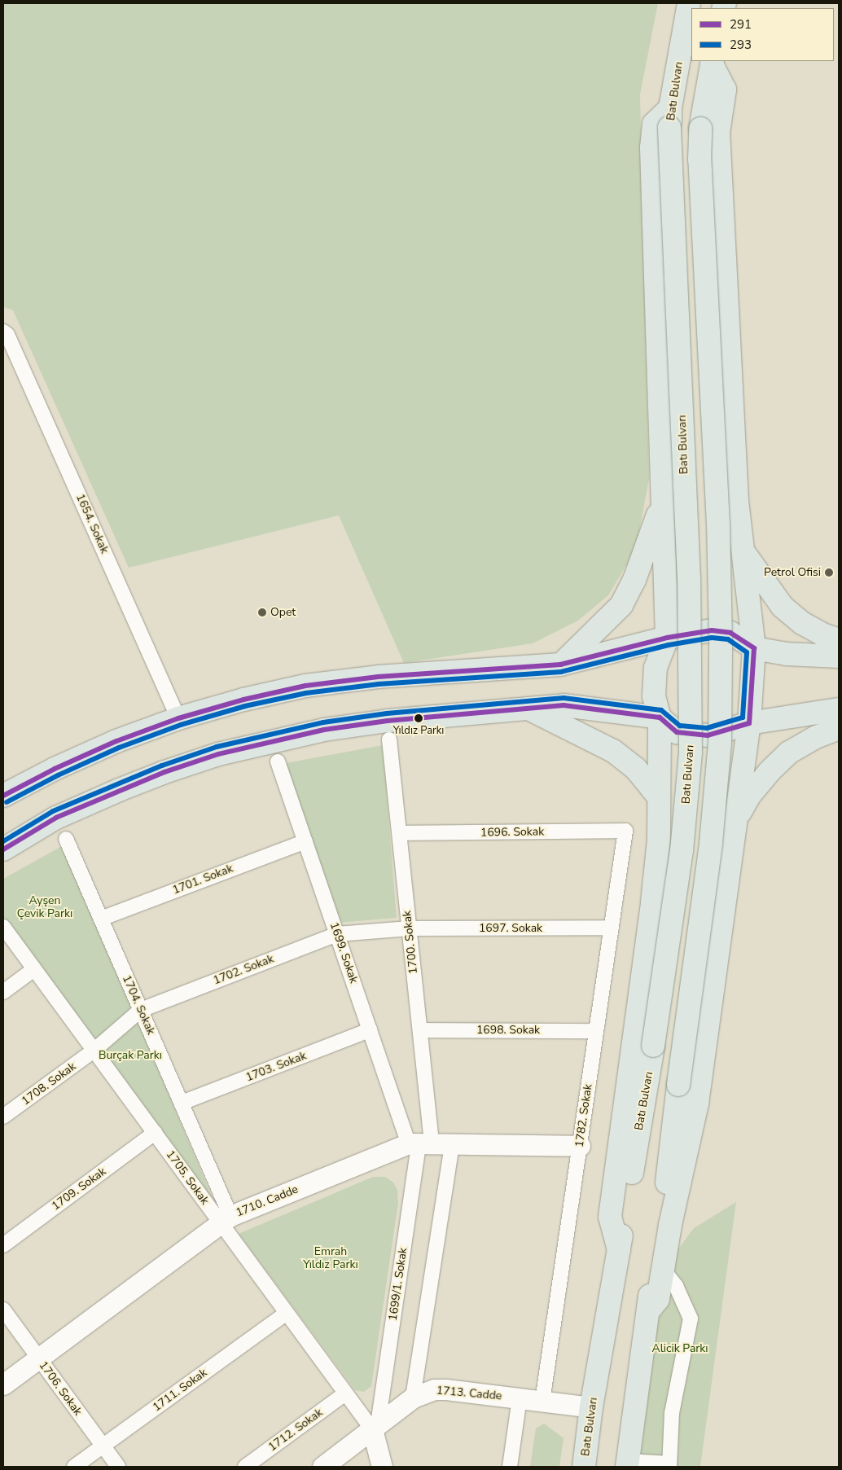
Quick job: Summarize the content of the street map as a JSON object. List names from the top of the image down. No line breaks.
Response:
{"streets":{"main road":["Batı Bulvarı"],"street":["1654. Sokak","1696. Sokak","1701. Sokak","1697. Sokak","1700. Sokak","1699. Sokak","1702. Sokak","1704. Sokak","1698. Sokak","1703. Sokak","1708. Sokak","1782. Sokak","1705. Sokak","1709. Sokak","1710. Cadde","1699/1. Sokak","1706. Sokak","1711. Sokak","1713. Cadde","1712. Sokak"]},"crossings":[["Batı Bulvarı","1713. Cadde"],["1696. Sokak","1700. Sokak"],["1696. Sokak","1782. Sokak"],["1701. Sokak","1699. Sokak"],["1701. Sokak","1704. Sokak"],["1697. Sokak","1700. Sokak"],["1697. Sokak","1702. Sokak"],["1697. Sokak","1782. Sokak"],["1700. Sokak","1699. Sokak"],["1700. Sokak","1702. Sokak"],["1700. Sokak","1698. Sokak"],["1700. Sokak","1710. Cadde"],["1700. Sokak","1699/1. Sokak"],["1699. Sokak","1702. Sokak"],["1699. Sokak","1703. Sokak"],["1699. Sokak","1710. Cadde"],["1699. Sokak","1699/1. Sokak"],["1702. Sokak","1704. Sokak"],["1702. Sokak","1708. Sokak"],["1702. Sokak","1705. Sokak"],["1704. Sokak","1703. Sokak"],["1704. Sokak","1705. Sokak"],["1704. Sokak","1710. Cadde"],["1698. Sokak","1782. Sokak"],["1708. Sokak","1705. Sokak"],["1782. Sokak","1710. Cadde"],["1782. Sokak","1713. Cadde"],["1705. Sokak","1709. Sokak"],["1705. Sokak","1710. Cadde"],["1705. Sokak","1699/1. Sokak"],["1705. Sokak","1711. Sokak"],["1705. Sokak","1713. Cadde"],["1705. Sokak","1712. Sokak"],["1710. Cadde","1699/1. Sokak"],["1710. Cadde","1706. Sokak"],["1699/1. Sokak","1713. Cadde"],["1706. Sokak","1711. Sokak"]],"parks":["Ayşen Çevik Parkı","Burçak Parkı","Emrah Yıldız Parkı","Alicik Parkı"],"places":["Petrol Ofisi","Opet","Yıldız Parkı"],"lines":["transit line 291","transit line 293"],"legend":["291","293"]}
